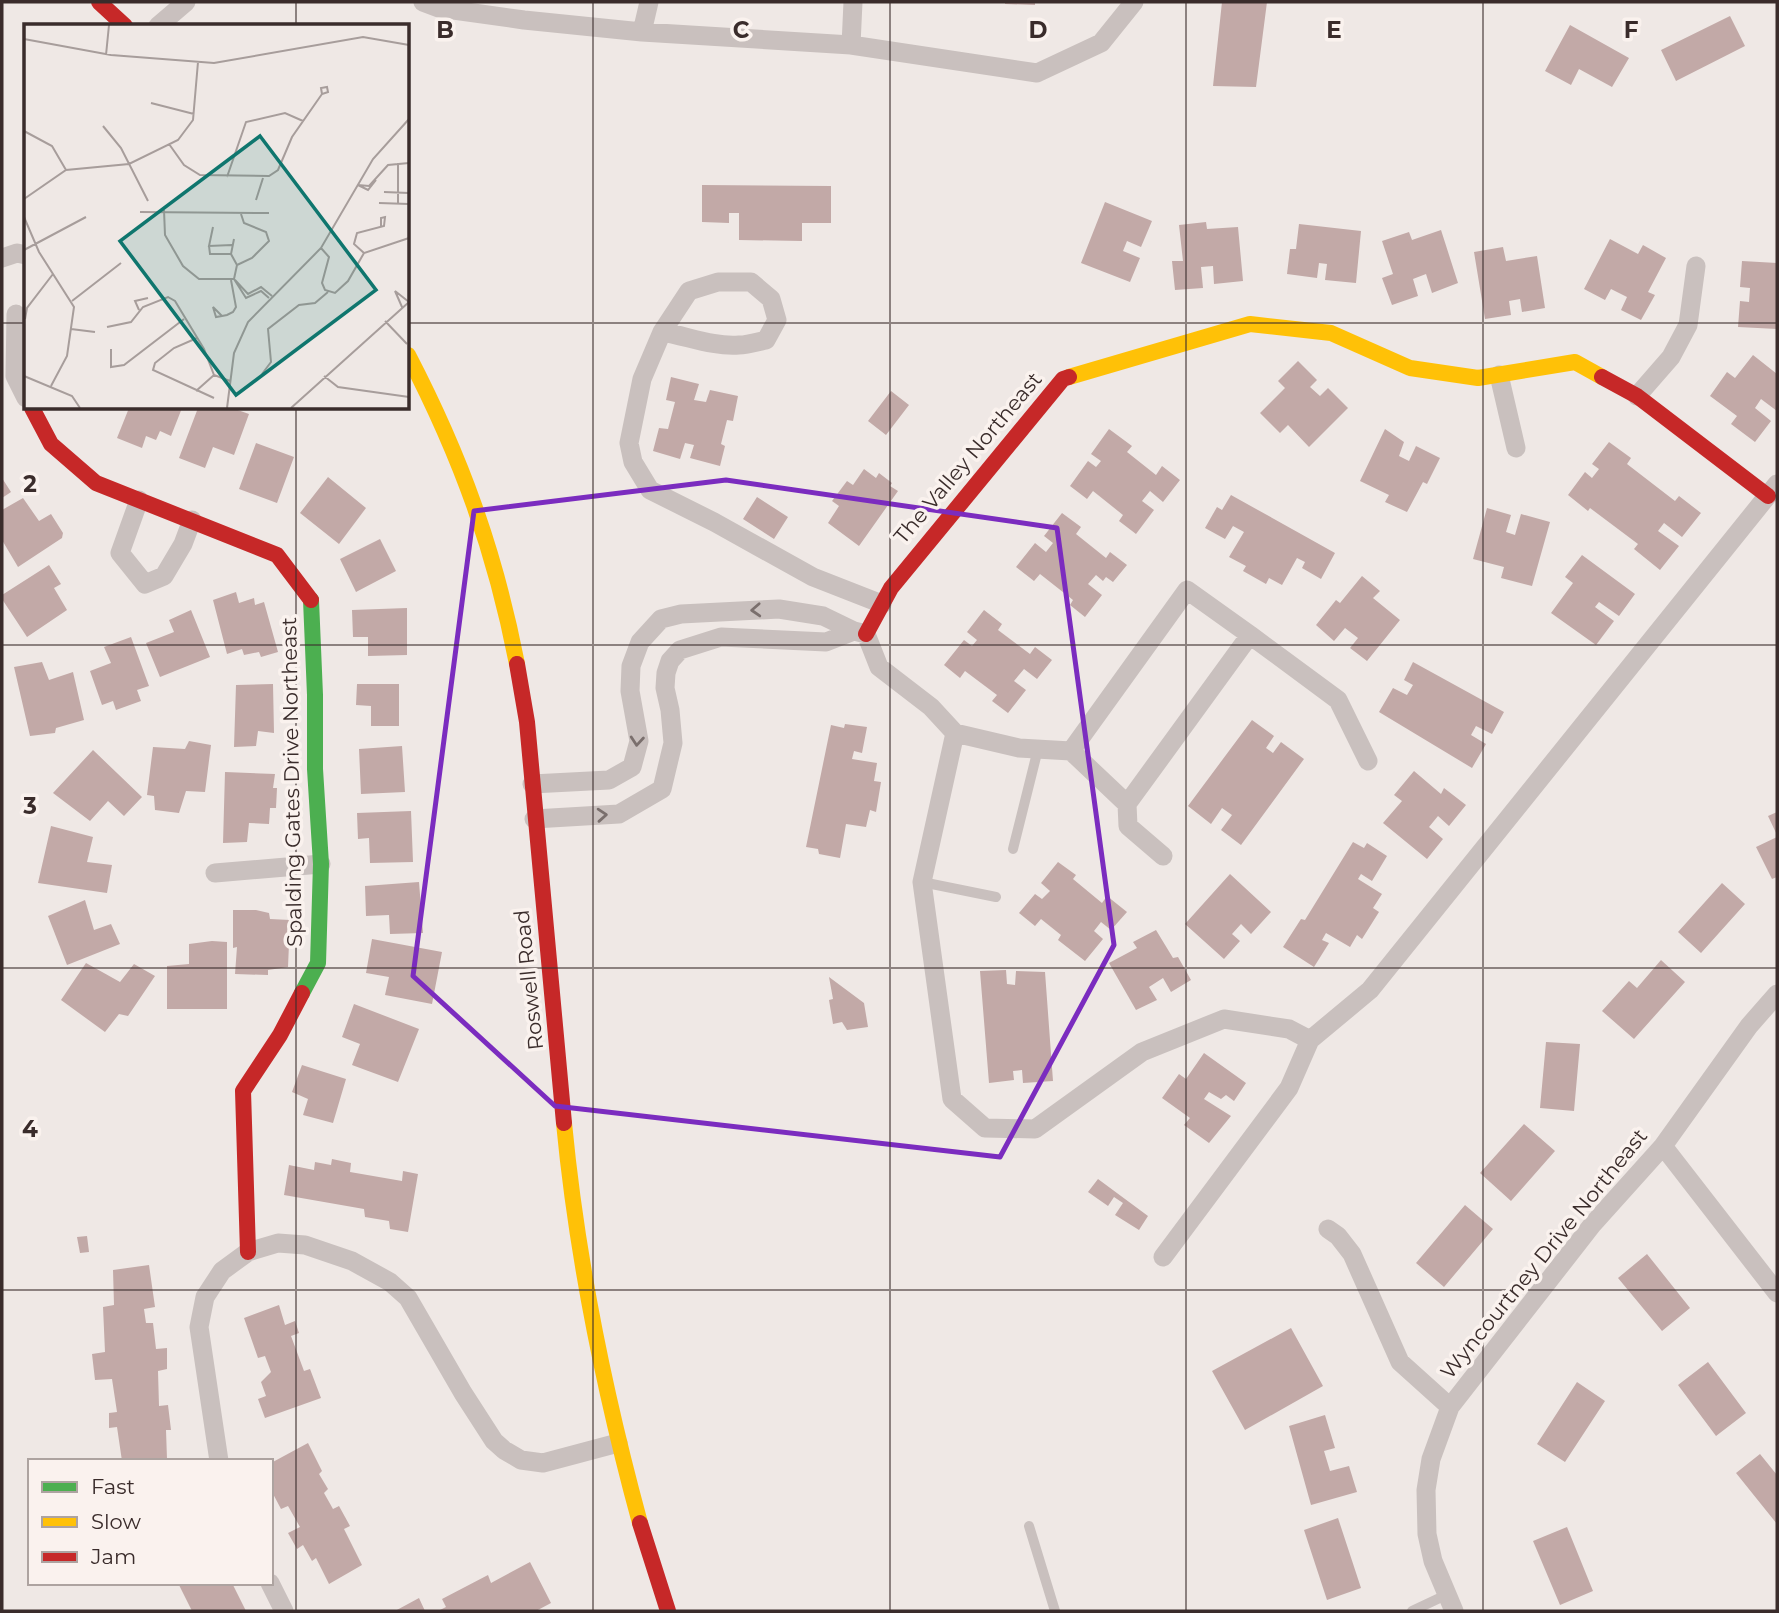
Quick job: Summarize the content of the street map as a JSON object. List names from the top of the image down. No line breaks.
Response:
{"streets":{"street":["The Valley Northeast","Spalding Gates Drive Northeast","Roswell Road","Wyncourtney Drive Northeast"]},"legend":["Fast","Slow","Jam"],"grid":{"columns":["B","C","D","E","F"],"rows":["2","3","4"]}}
